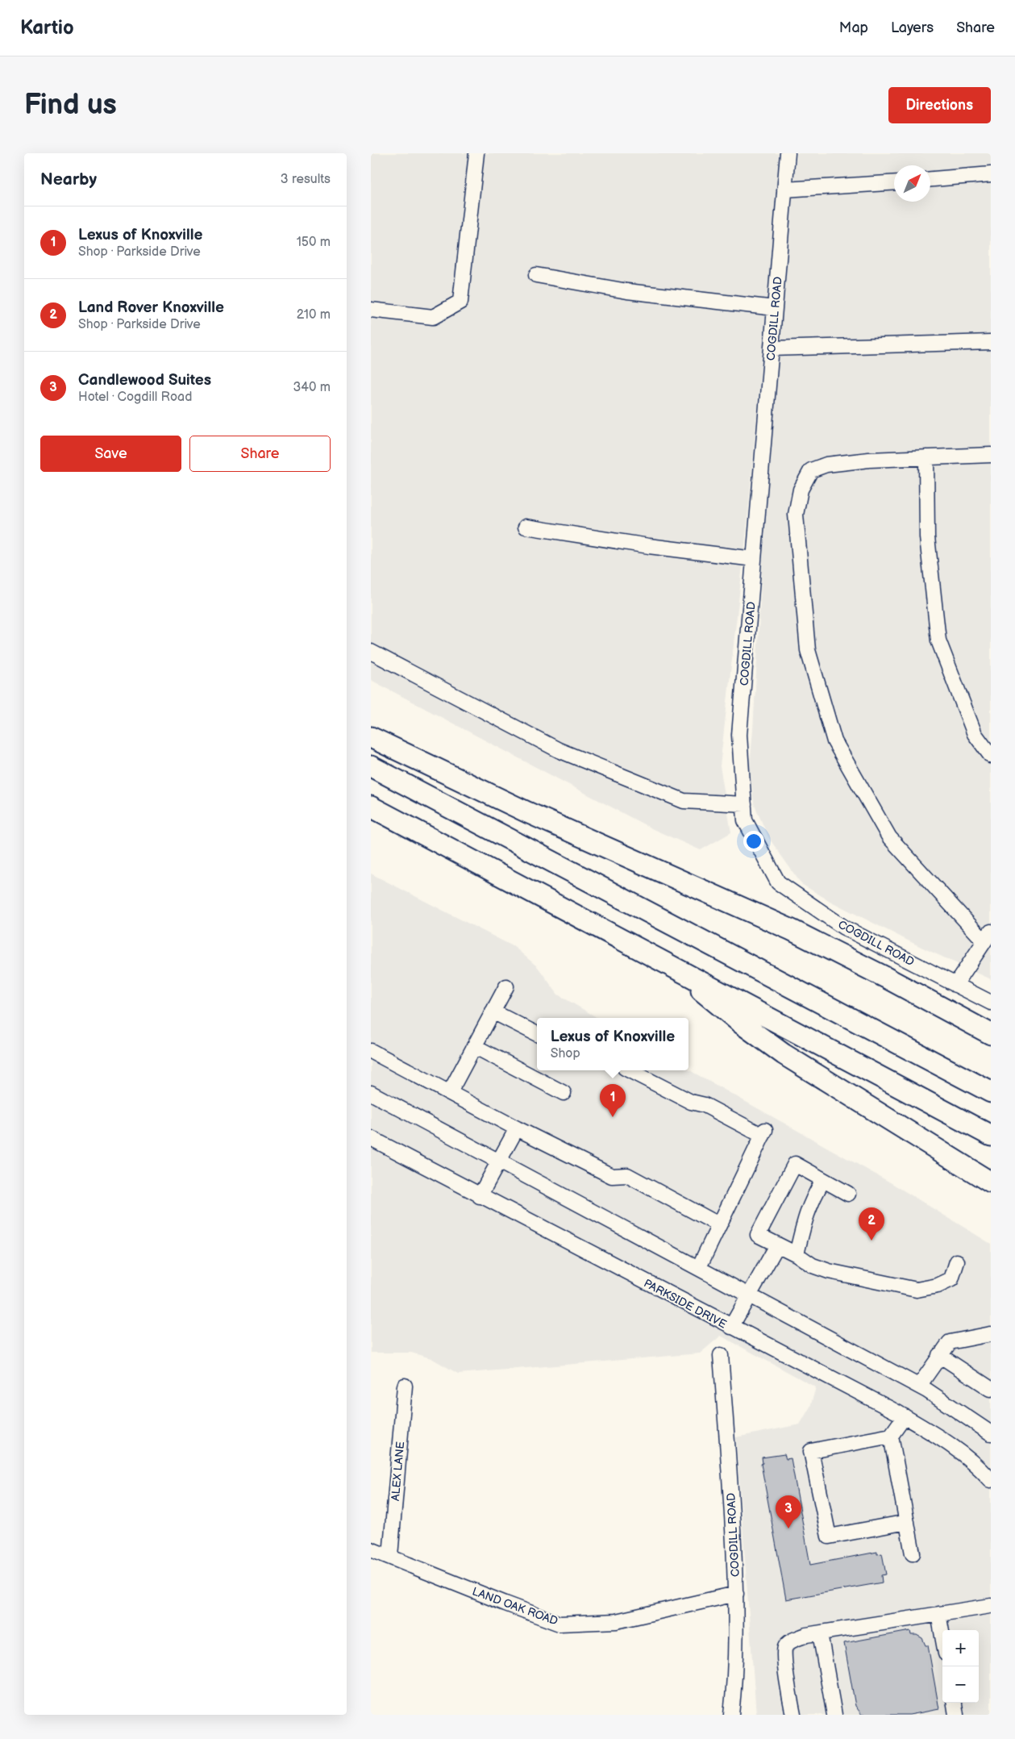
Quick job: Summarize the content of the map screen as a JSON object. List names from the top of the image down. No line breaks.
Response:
{"streets":{"street":["COGDILL ROAD","PARKSIDE DRIVE","ALEX LANE","LAND OAK ROAD"]},"crossings":[["COGDILL ROAD","LAND OAK ROAD"],["ALEX LANE","LAND OAK ROAD"]],"north":"top right","page":{"header":"Kartio","nav":["Map","Layers","Share"],"buttons":["Directions",["Save","Share"]],"title":"Find us","heading":["Nearby","3 results"],"list":[{"mark":"1","name":"Lexus of Knoxville","note":"Shop · Parkside Drive","value":"150 m"},{"mark":"2","name":"Land Rover Knoxville","note":"Shop · Parkside Drive","value":"210 m"},{"mark":"3","name":"Candlewood Suites","note":"Hotel · Cogdill Road","value":"340 m"}],"popup":["Lexus of Knoxville","Shop"],"pins":["1","2","3"],"map_buttons":["+","−"]}}
